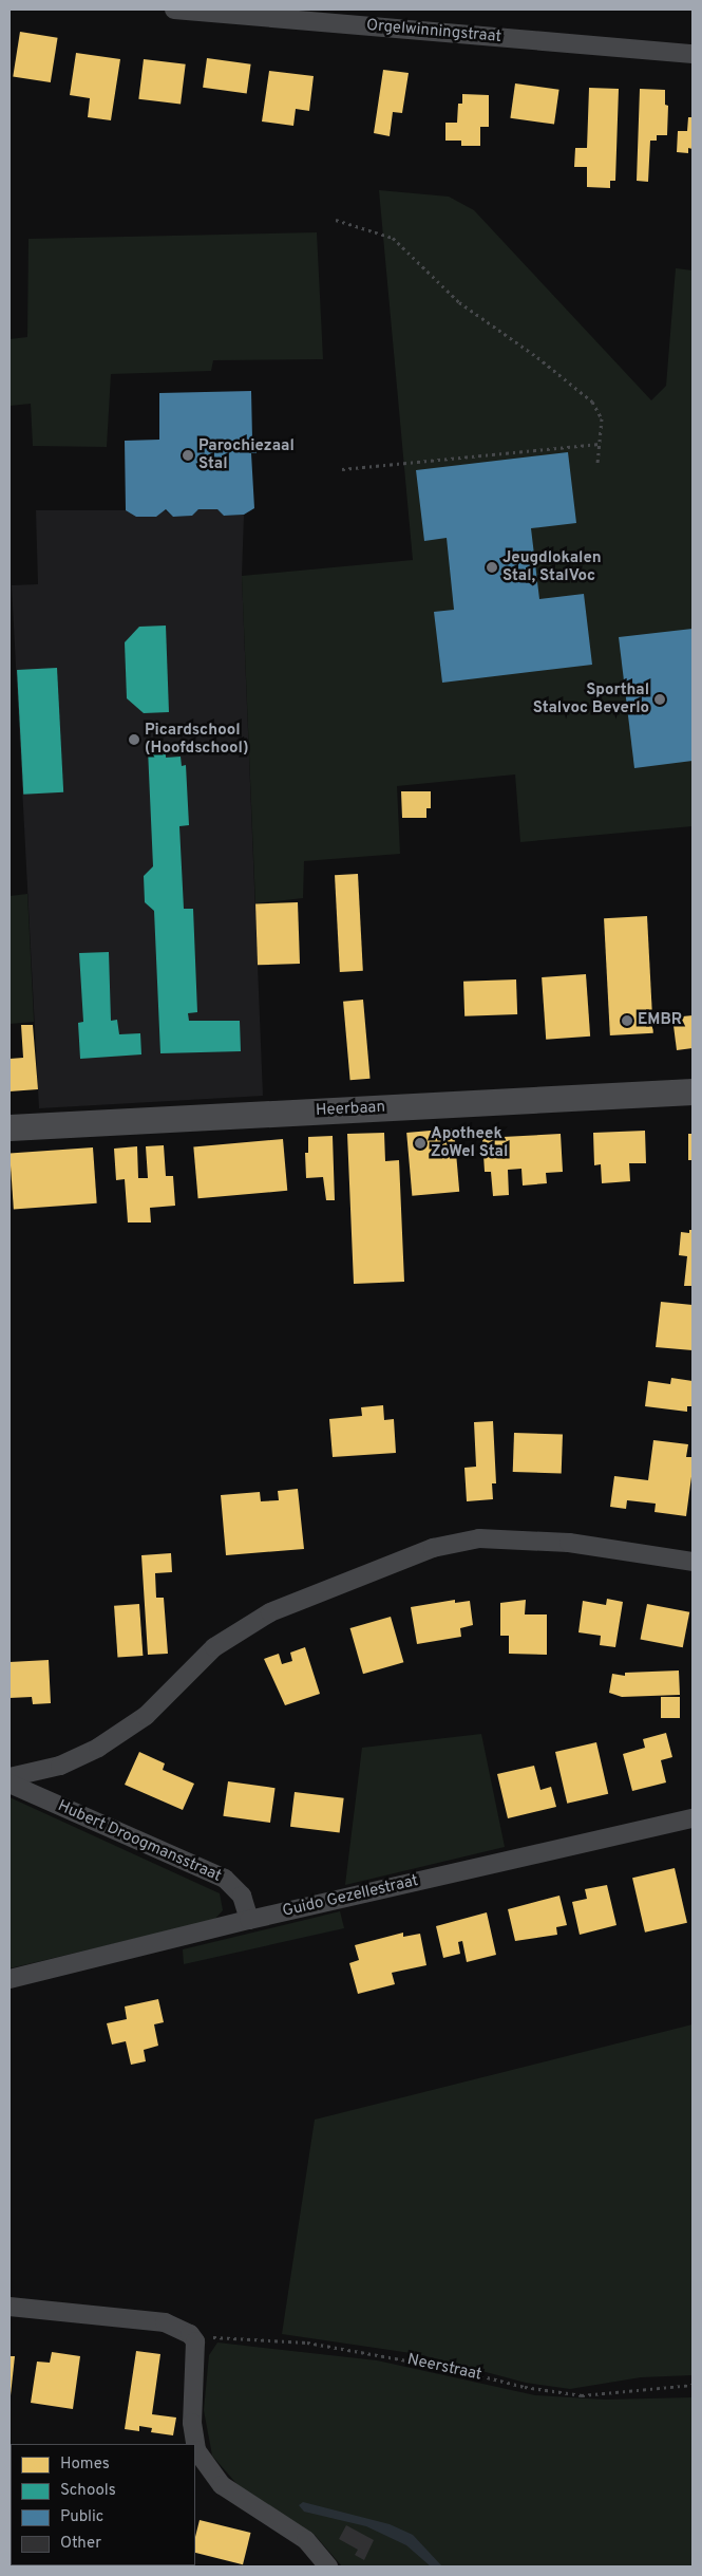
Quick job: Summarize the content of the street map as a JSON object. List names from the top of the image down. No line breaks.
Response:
{"streets":{"street":["Orgelwinningstraat","Heerbaan","Hubert Droogmansstraat","Guido Gezellestraat"],"path":["Neerstraat"]},"crossings":[["Hubert Droogmansstraat","Guido Gezellestraat"]],"places":["Parochiezaal Stal","Jeugdlokalen Stal, StalVoc","Sporthal Stalvoc Beverlo","Picardschool (Hoofdschool)","EMBR","Apotheek ZoWel Stal"],"legend":["Homes","Schools","Public","Other"]}
